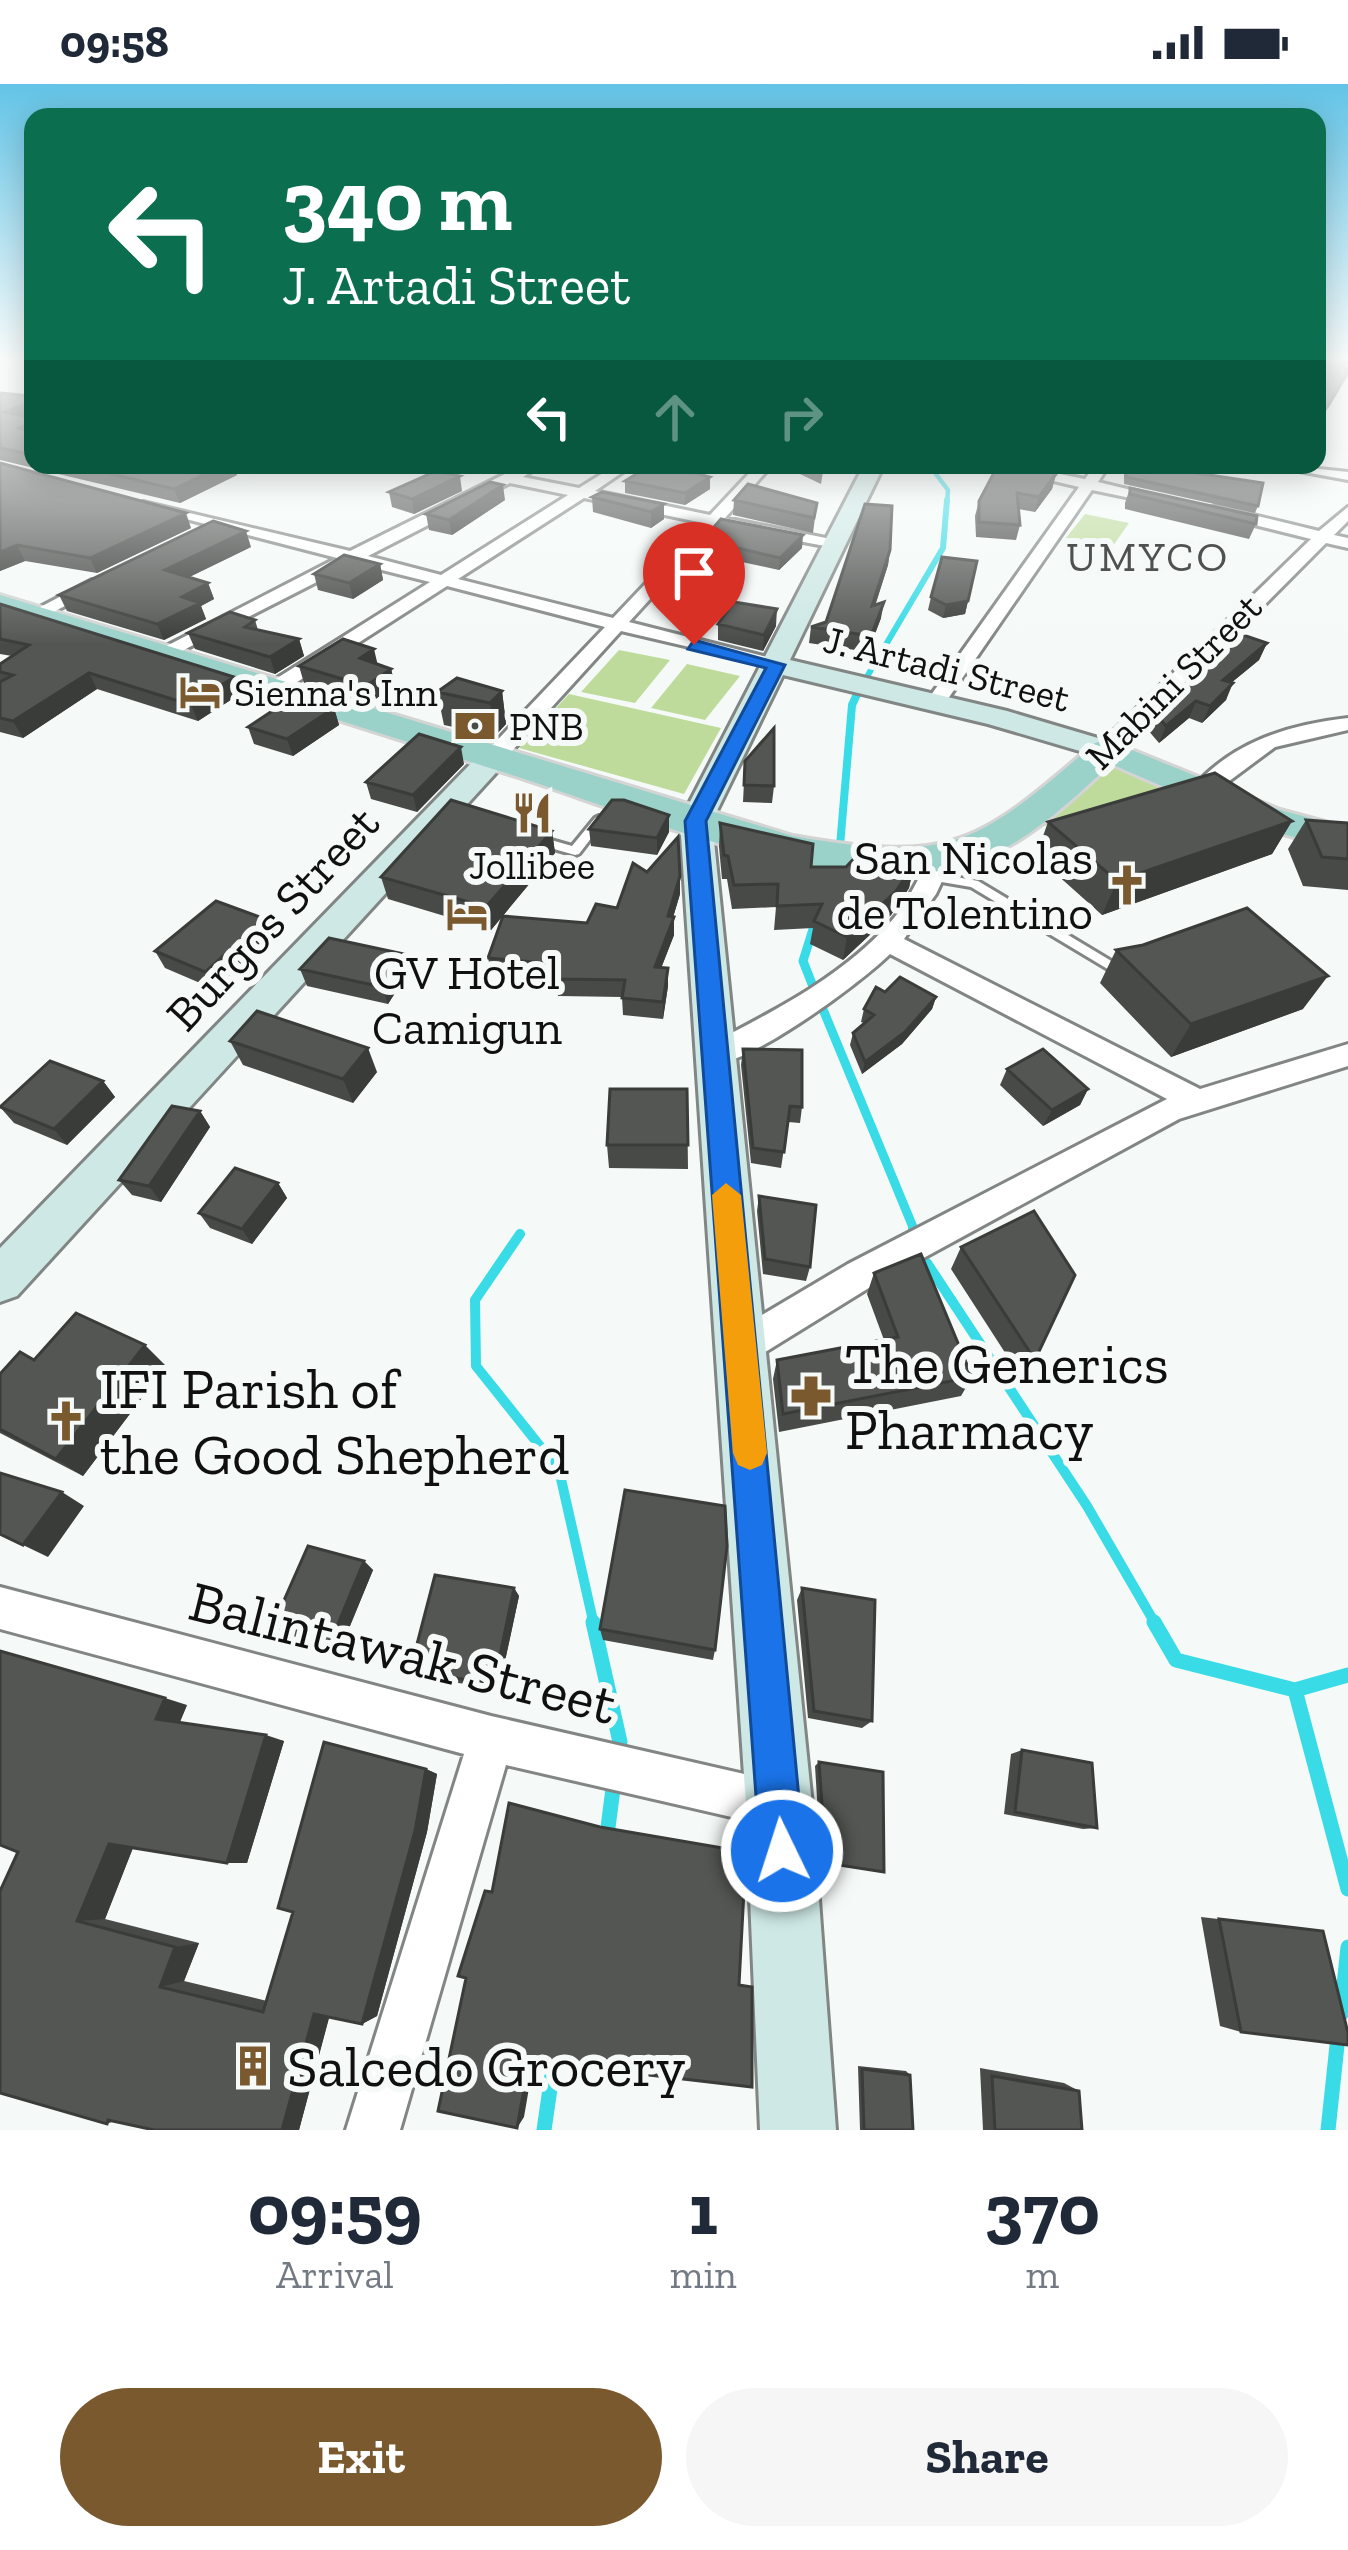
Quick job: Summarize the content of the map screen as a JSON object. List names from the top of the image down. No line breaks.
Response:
{"streets":{"main road":["Mabini Street"],"street":["J. Artadi Street","Burgos Street","Balintawak Street"]},"crossings":[["J. Artadi Street","Mabini Street"],["J. Artadi Street","Burgos Street"]],"districts":["UMYCO"],"places":{"hotel":["Sienna's Inn","GV Hotel Camigun"],"bank":["PNB"],"restaurant":["Jollibee"],"church":["San Nicolas de Tolentino","IFI Parish of the Good Shepherd"],"pharmacy":["The Generics Pharmacy"],"building":["Salcedo Grocery"]},"page":{"status":"09:58","turn":["340 m","J. Artadi Street"],"eta":["09:59","Arrival","1","min","370","m"],"buttons":["Exit","Share"]}}
